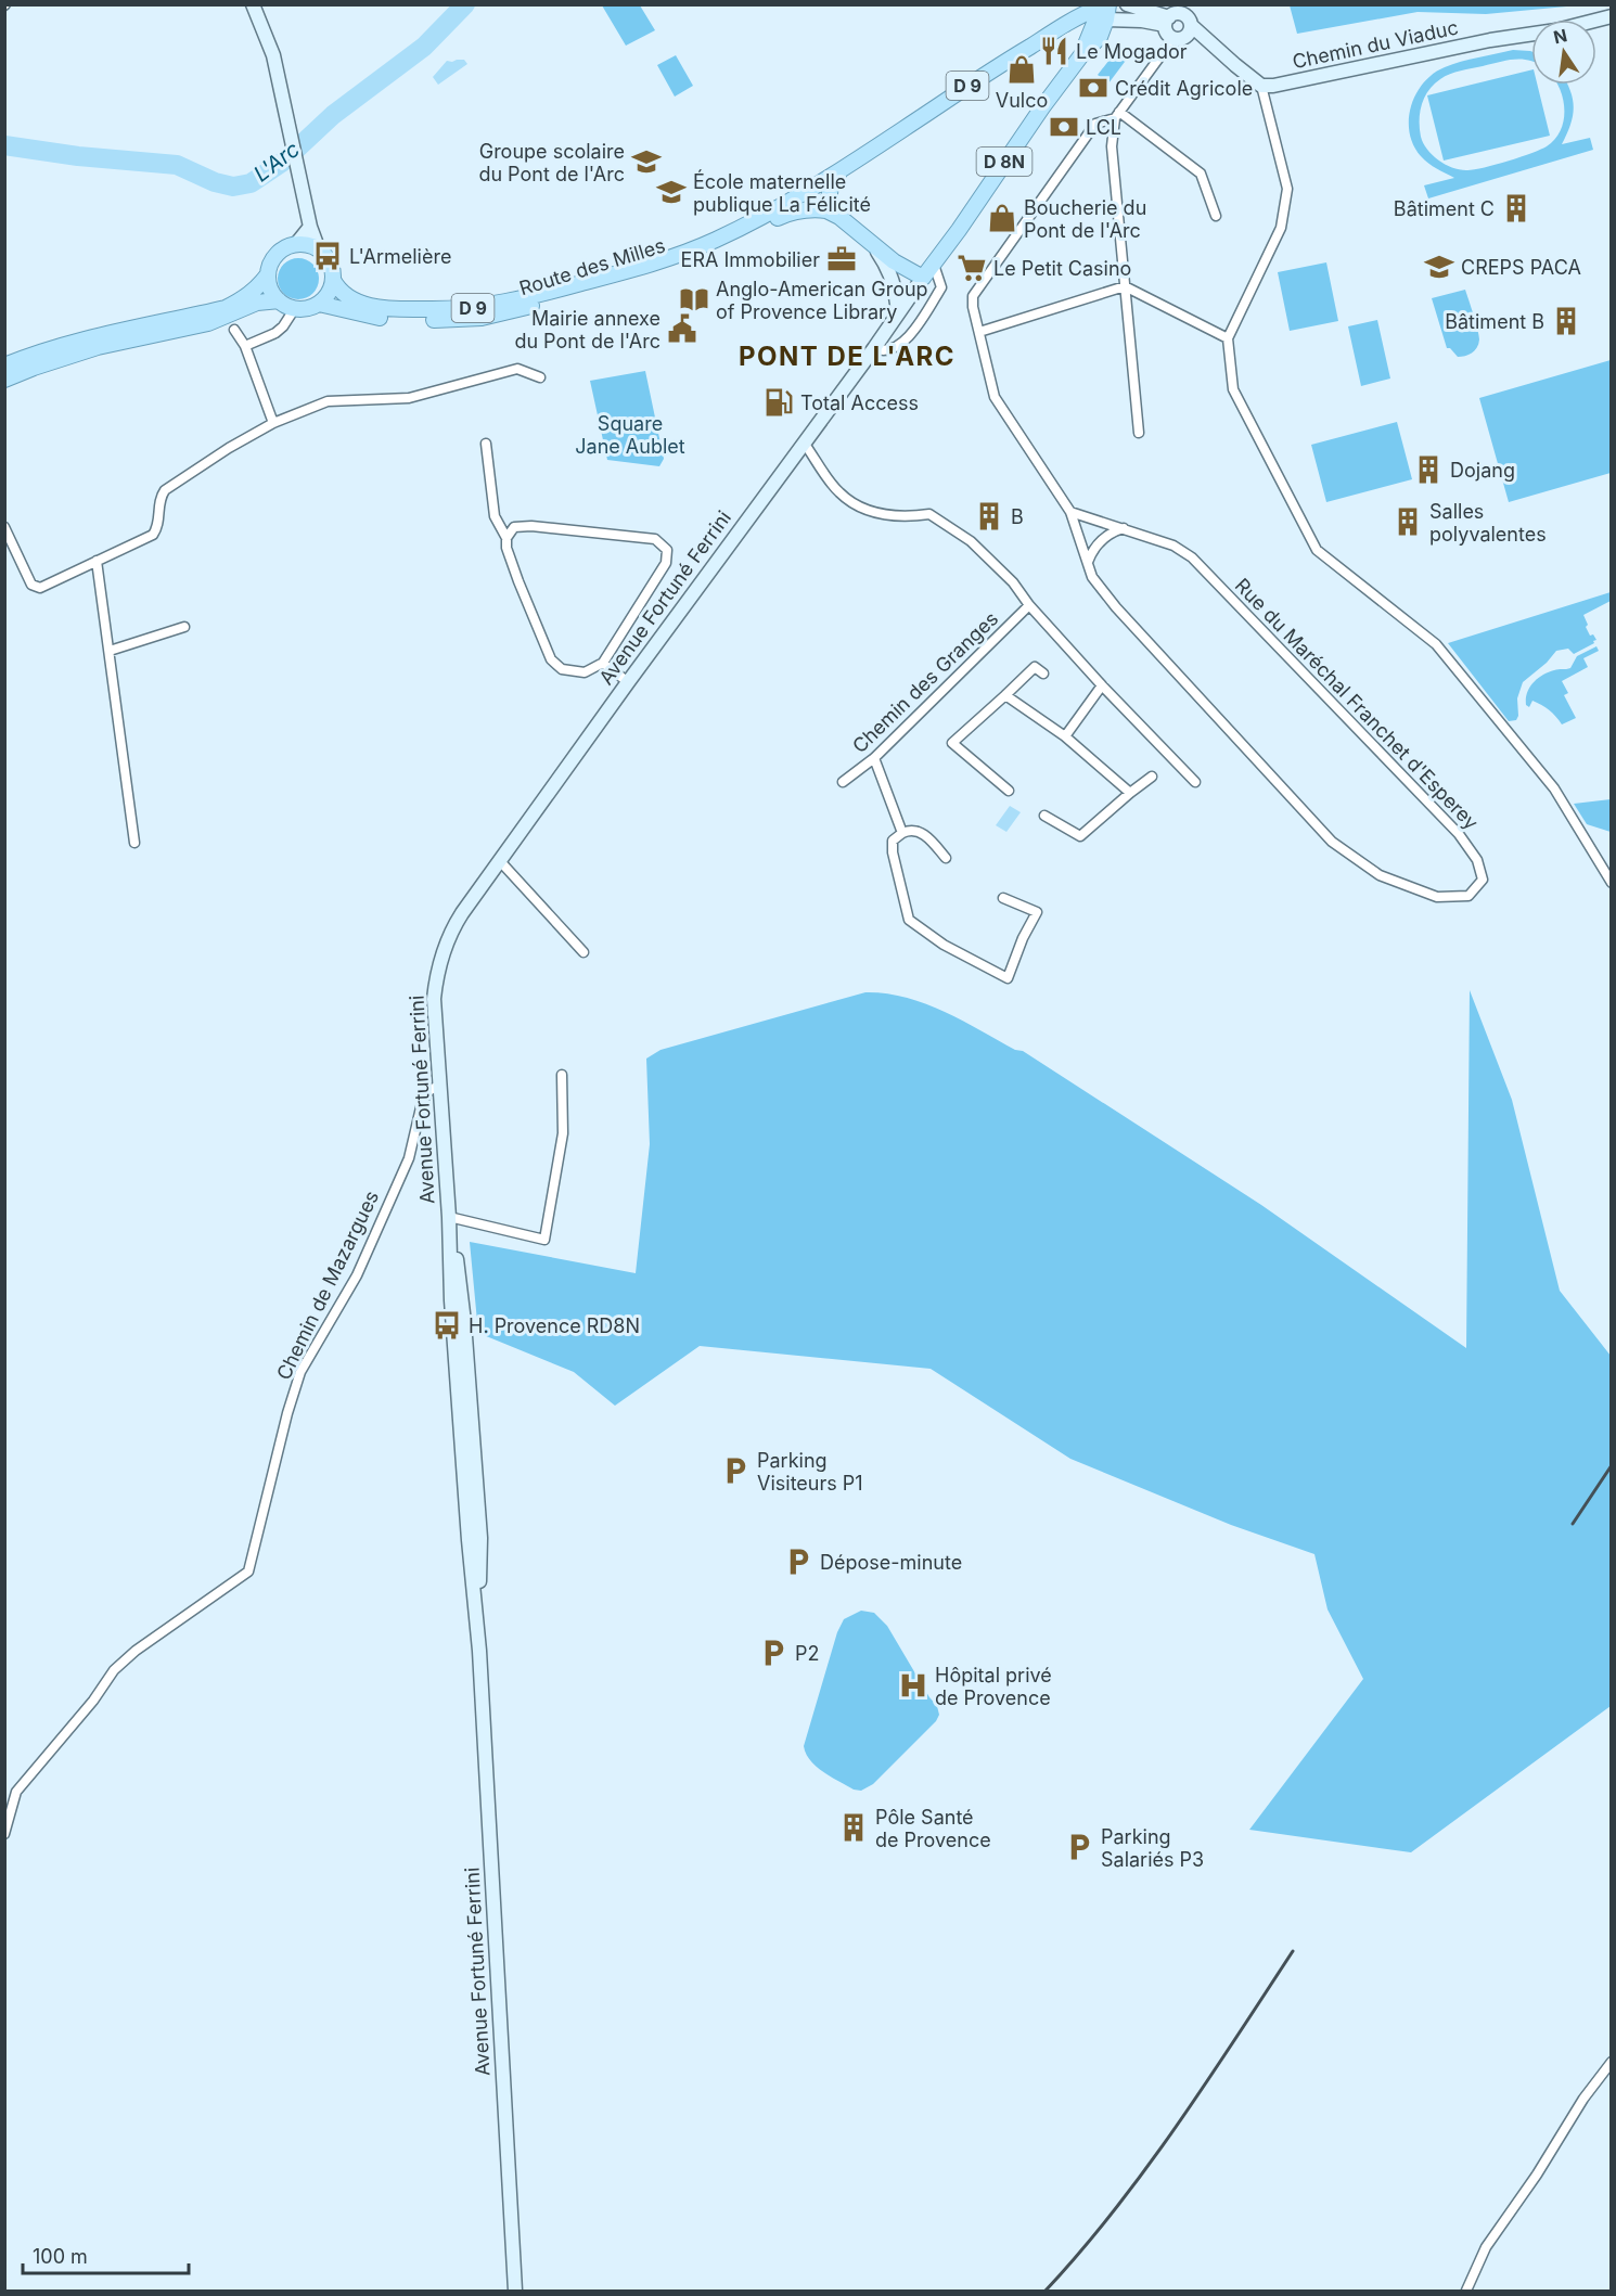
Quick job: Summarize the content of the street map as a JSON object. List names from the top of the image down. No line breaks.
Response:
{"streets":{"main road":["Chemin du Viaduc","D 9","D 8N","Route des Milles","Avenue Fortuné Ferrini"],"street":["Chemin des Granges","Rue du Maréchal Franchet d'Esperey","Chemin de Mazargues"]},"crossings":[["D 9","Route des Milles"],["D 9","Avenue Fortuné Ferrini"],["Avenue Fortuné Ferrini","Chemin de Mazargues"]],"districts":["PONT DE L'ARC"],"water":["L'Arc"],"parks":["Square Jane Aublet"],"places":{"restaurant":["Le Mogador"],"shop":["Vulco","Boucherie du Pont de l'Arc"],"bank":["Crédit Agricole","LCL"],"school or university":["Groupe scolaire du Pont de l'Arc","École maternelle publique La Félicité","CREPS PACA"],"building":["Bâtiment C","Bâtiment B","Dojang","B","Salles polyvalentes","Pôle Santé de Provence"],"bus stop":["L'Armelière","H. Provence RD8N"],"office":["ERA Immobilier"],"supermarket":["Le Petit Casino"],"library":["Anglo-American Group of Provence Library"],"public building":["Mairie annexe du Pont de l'Arc"],"fuel station":["Total Access"],"parking":["Parking Visiteurs P1","Dépose-minute","P2","Parking Salariés P3"],"hospital":["Hôpital privé de Provence"]},"scale_bar":"100 m","north":"top"}
